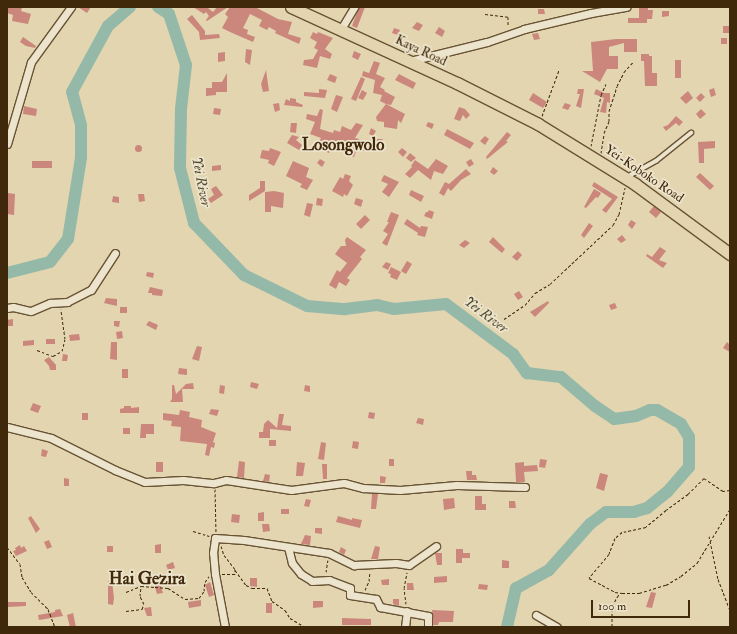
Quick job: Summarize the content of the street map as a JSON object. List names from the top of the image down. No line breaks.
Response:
{"streets":{"main road":["Kaya Road","Yei-Koboko Road"]},"crossings":[["Kaya Road","Yei-Koboko Road"]],"districts":["Losongwolo","Hai Gezira"],"water":["Yei River"],"scale_bar":"100 m"}
